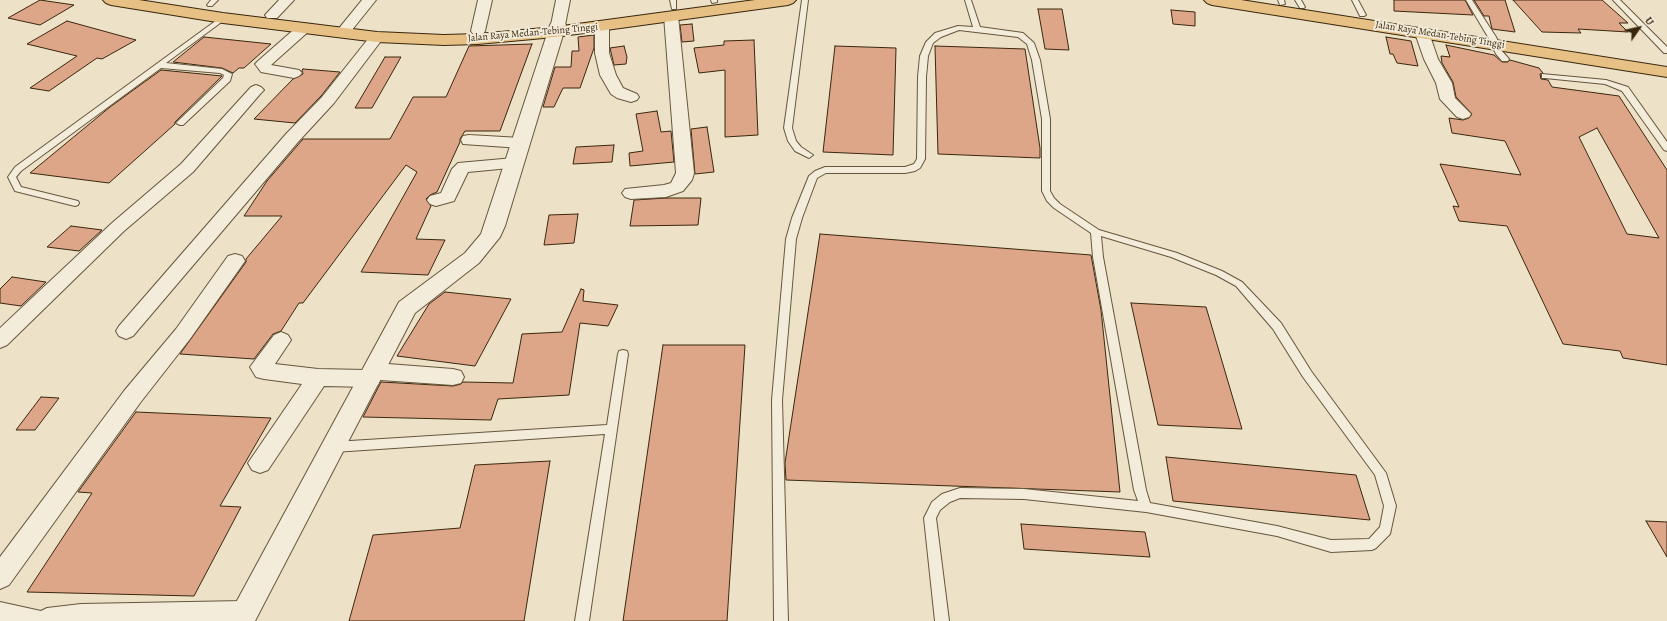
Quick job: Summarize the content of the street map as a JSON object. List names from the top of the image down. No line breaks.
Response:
{"streets":{"highway":["Jalan Raya Medan-Tebing Tinggi"]},"north":"top right"}
